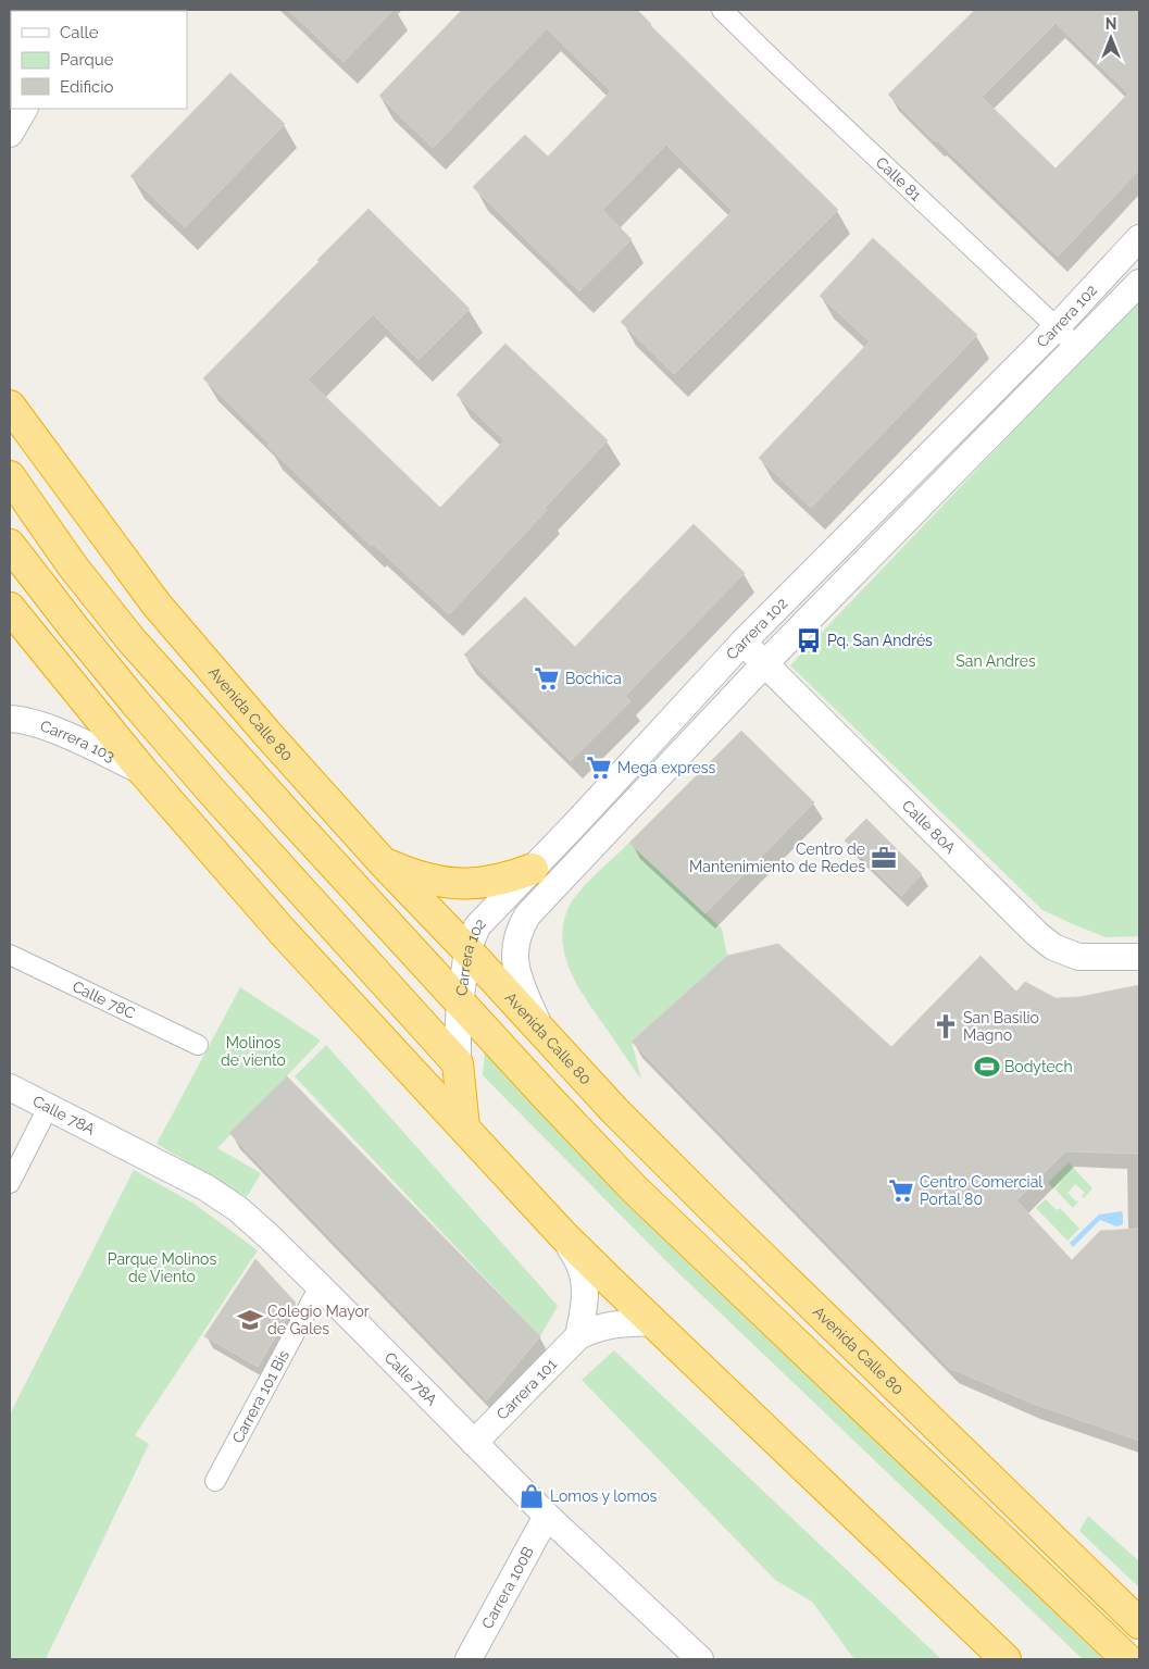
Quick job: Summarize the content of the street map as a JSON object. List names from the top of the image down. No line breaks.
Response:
{"streets":{"highway":["Avenida Calle 80"],"street":["Calle 81","Carrera 102","Carrera 103","Calle 80A","Calle 78C","Calle 78A","Carrera 101","Carrera 101 Bis","Carrera 100B"]},"crossings":[["Calle 81","Carrera 102"],["Carrera 102","Avenida Calle 80"],["Carrera 102","Calle 80A"],["Calle 78A","Carrera 101"],["Calle 78A","Carrera 101 Bis"],["Calle 78A","Carrera 100B"]],"parks":["San Andres","Molinos de viento","Parque Molinos de Viento"],"places":{"bus stop":["Pq. San Andrés"],"supermarket":["Bochica","Mega express","Centro Comercial Portal 80"],"office":["Centro de Mantenimiento de Redes"],"church":["San Basilio Magno"],"sports":["Bodytech"],"school or university":["Colegio Mayor de Gales"],"shop":["Lomos y lomos"]},"legend":["Calle","Parque","Edificio"],"north":"top"}
